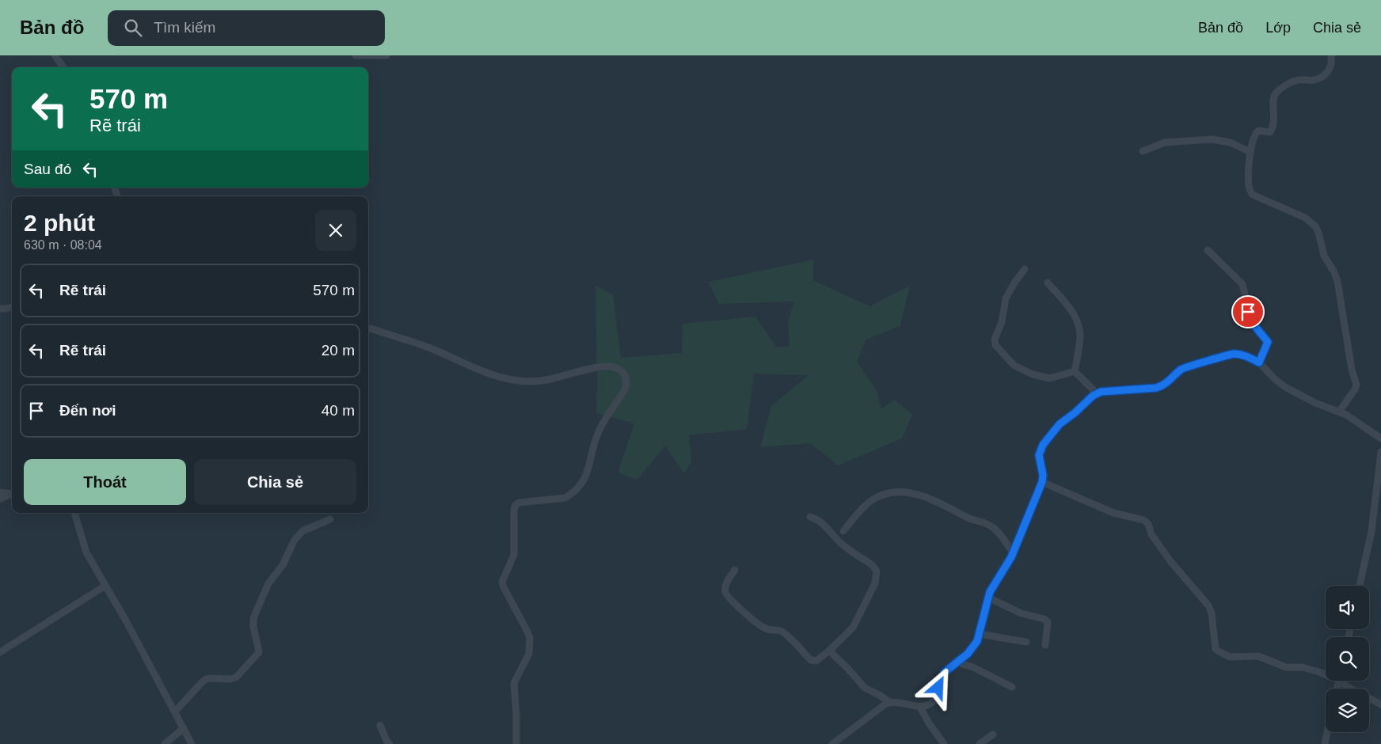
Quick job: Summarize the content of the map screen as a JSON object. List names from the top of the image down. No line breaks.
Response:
{"page":{"header":"Bản đồ","search":"Tìm kiếm","nav":["Bản đồ","Lớp","Chia sẻ"],"turn":["570 m","Rẽ trái"],"then":"Sau đó","heading":["2 phút","630 m · 08:04"],"list":[{"name":"Rẽ trái","value":"570 m"},{"name":"Rẽ trái","value":"20 m"},{"name":"Đến nơi","value":"40 m"}],"buttons":["Thoát","Chia sẻ"]}}
